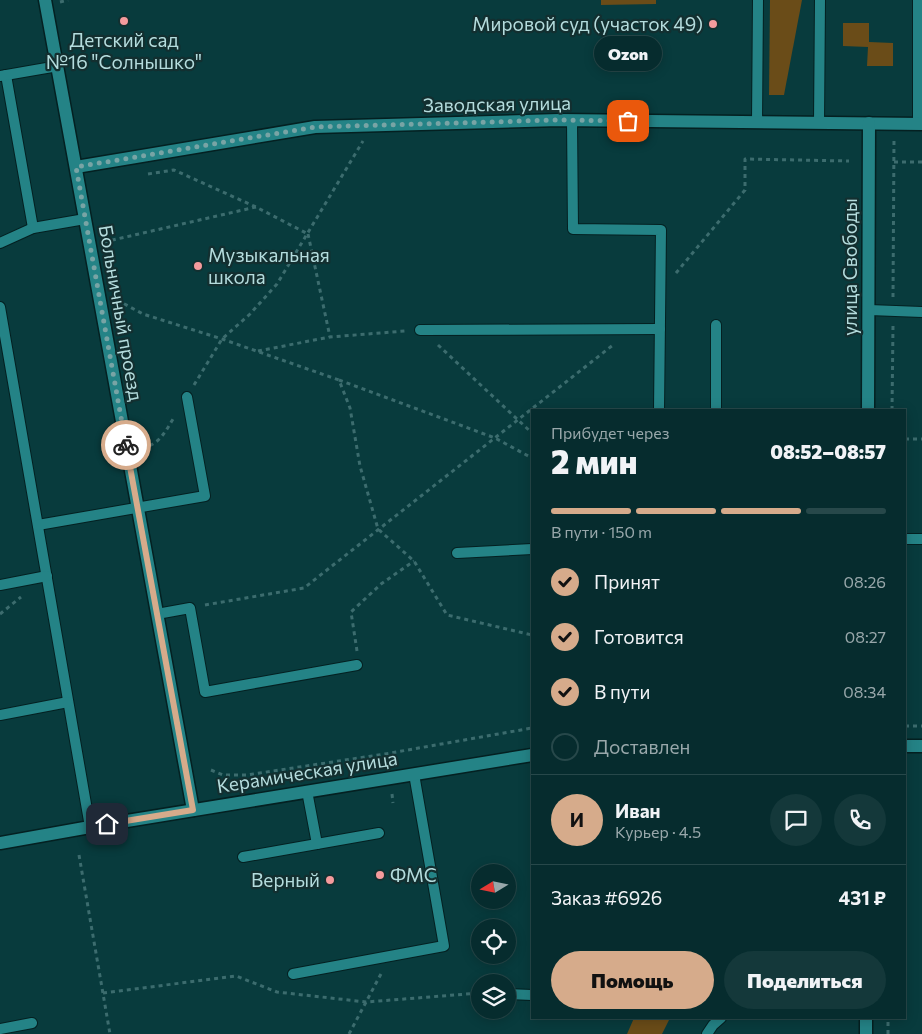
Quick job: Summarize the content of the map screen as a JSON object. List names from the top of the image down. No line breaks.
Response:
{"streets":{"street":["Заводская улица","улица Свободы","Больничный проезд","Керамическая улица"]},"crossings":[["Заводская улица","улица Свободы"],["Заводская улица","Больничный проезд"],["Больничный проезд","Керамическая улица"]],"places":["Детский сад №16 \"Солнышко\"","Мировой суд (участок 49)","Ozon","Музыкальная школа","ФМС","Верный"],"north":"left","page":{"bubble":"Ozon","heading":["2 мин","Прибудет через","08:52–08:57"],"panel":["Иван","Курьер · 4.5","Заказ #6926","431 ₽"],"bar":"В пути · 150 m","list":[["Принят","08:26"],["Готовится","08:27"],["В пути","08:34"],"Доставлен"],"round":"И","buttons":["Помощь","Поделиться"]}}
